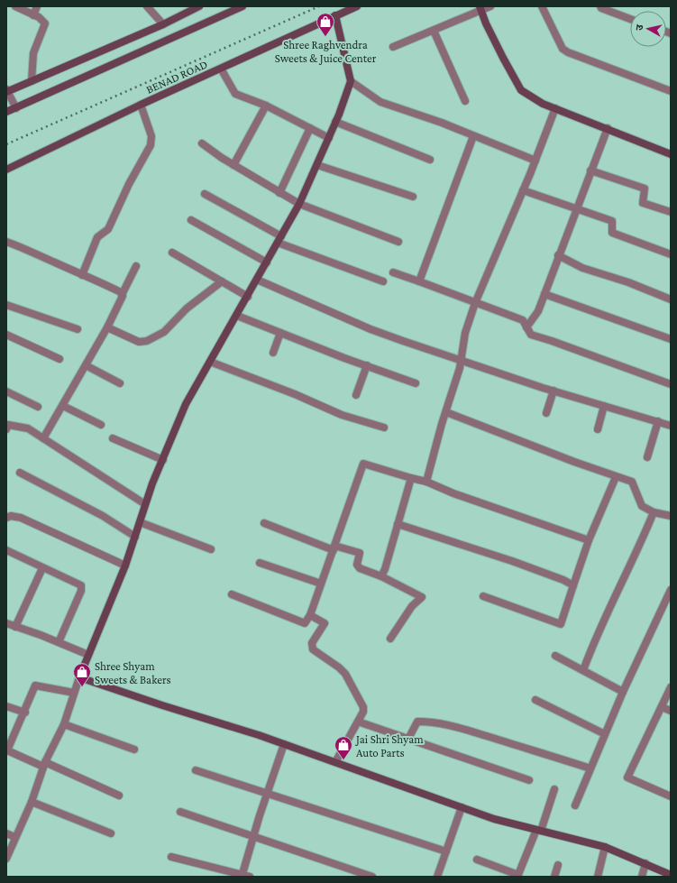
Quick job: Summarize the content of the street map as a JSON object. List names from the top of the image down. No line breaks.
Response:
{"streets":{"street":["BENAD ROAD"]},"places":{"shop":["Shree Raghvendra Sweets & Juice Center","Shree Shyam Sweets & Bakers","Jai Shri Shyam Auto Parts"]},"north":"left"}
